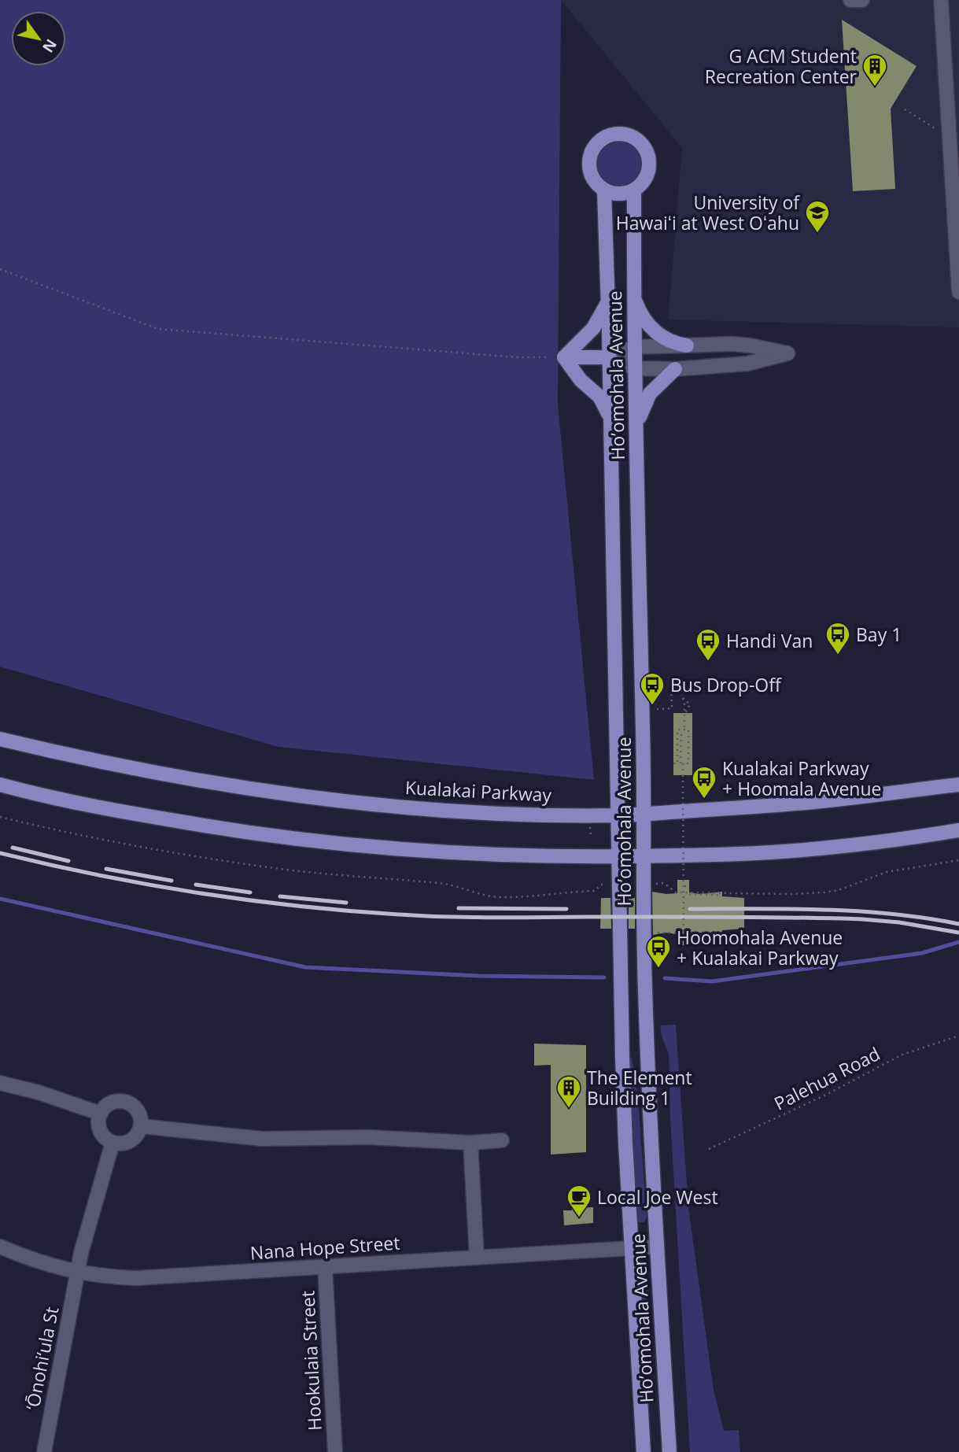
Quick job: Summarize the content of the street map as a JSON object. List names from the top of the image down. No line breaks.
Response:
{"streets":{"main road":["Ho’omohala Avenue","Kualakai Parkway"],"street":["Nana Hope Street","‘Ōnohi‘ula St","Hookulaia Street"],"path":["Palehua Road"]},"crossings":[["Ho’omohala Avenue","Kualakai Parkway"],["Ho’omohala Avenue","Nana Hope Street"],["Nana Hope Street","‘Ōnohi‘ula St"],["Nana Hope Street","Hookulaia Street"]],"places":{"building":["G ACM Student Recreation Center","The Element Building 1"],"school or university":["University of Hawaiʻi at West Oʻahu"],"bus stop":["Bay 1","Handi Van","Bus Drop-Off","Kualakai Parkway + Hoomala Avenue","Hoomohala Avenue + Kualakai Parkway"],"cafe":["Local Joe West"]},"north":"bottom right"}
